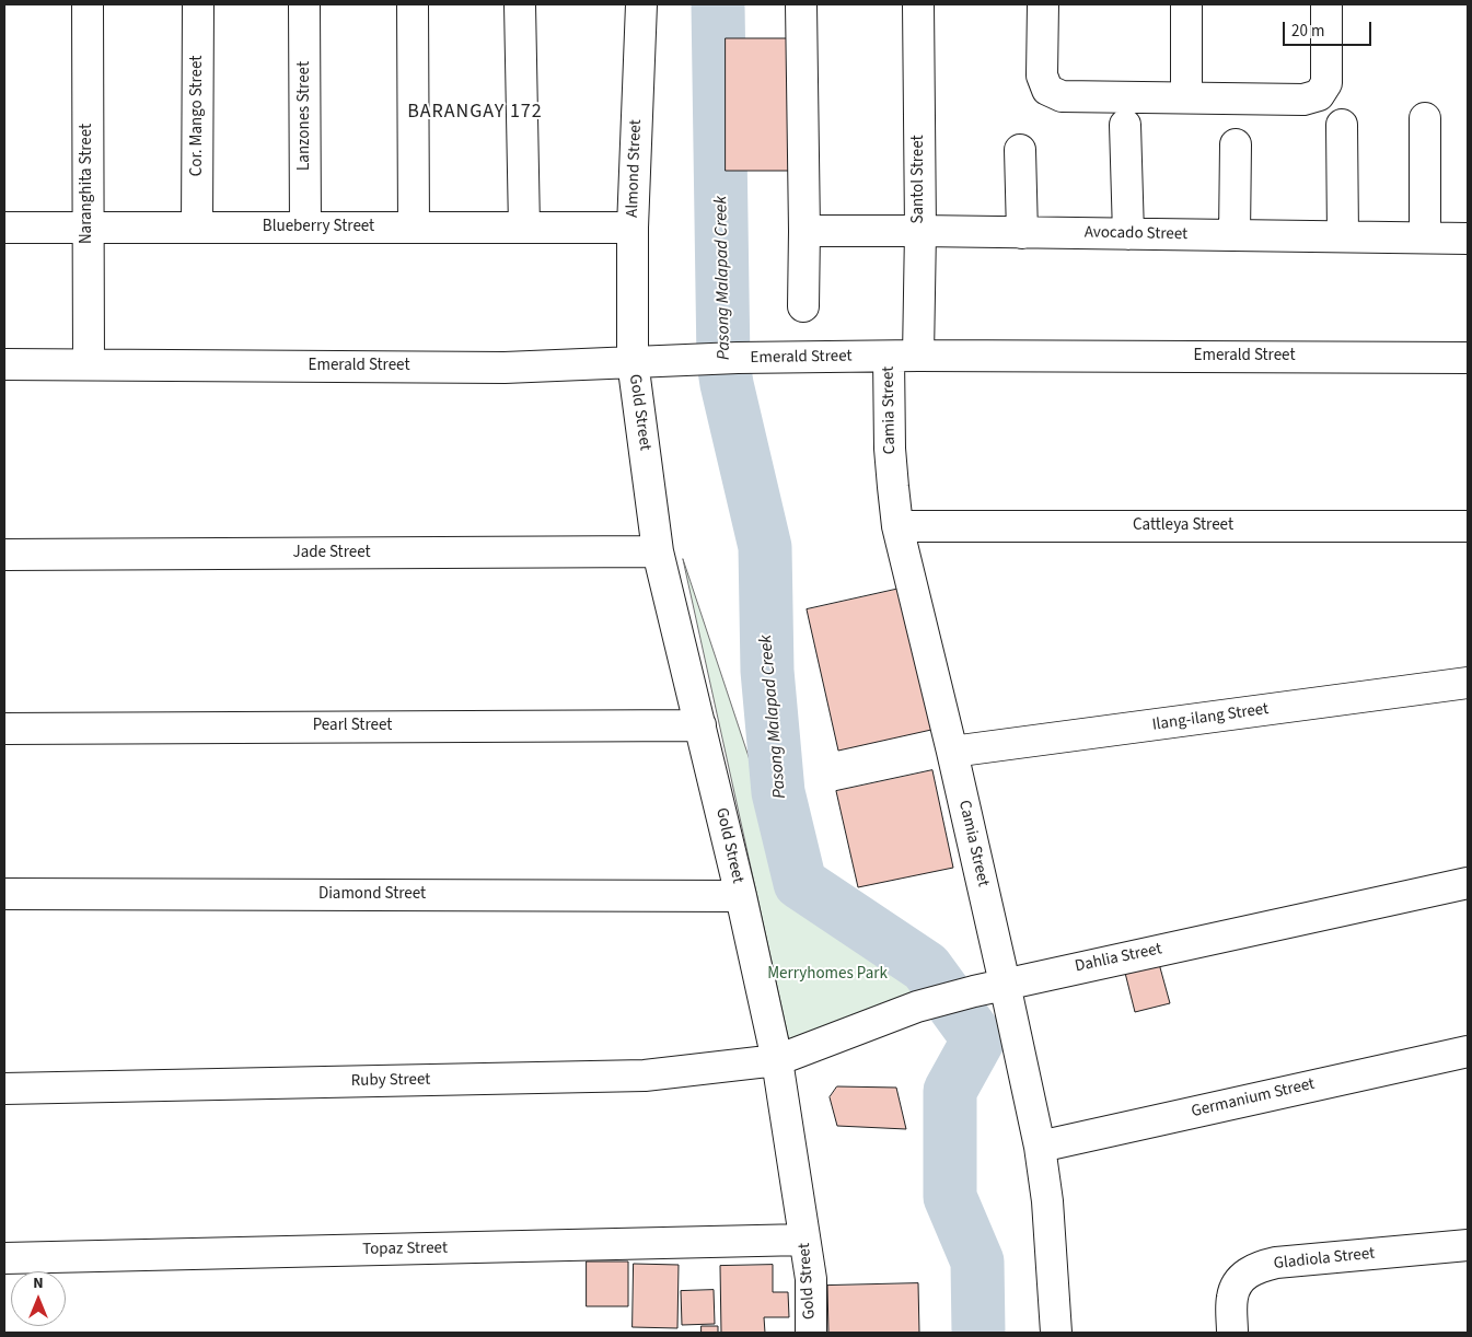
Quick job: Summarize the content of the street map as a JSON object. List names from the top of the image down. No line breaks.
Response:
{"streets":{"street":["Cor. Mango Street","Lanzones Street","Almond Street","Santol Street","Naranghita Street","Blueberry Street","Avocado Street","Emerald Street","Camia Street","Gold Street","Cattleya Street","Jade Street","Ilang-ilang Street","Pearl Street","Diamond Street","Dahlia Street","Ruby Street","Germanium Street","Topaz Street","Gladiola Street"]},"crossings":[["Cor. Mango Street","Blueberry Street"],["Lanzones Street","Blueberry Street"],["Almond Street","Blueberry Street"],["Almond Street","Emerald Street"],["Almond Street","Gold Street"],["Santol Street","Avocado Street"],["Santol Street","Emerald Street"],["Naranghita Street","Blueberry Street"],["Naranghita Street","Emerald Street"],["Emerald Street","Camia Street"],["Emerald Street","Gold Street"],["Camia Street","Cattleya Street"],["Camia Street","Ilang-ilang Street"],["Camia Street","Dahlia Street"],["Camia Street","Germanium Street"],["Gold Street","Jade Street"],["Gold Street","Pearl Street"],["Gold Street","Diamond Street"],["Gold Street","Dahlia Street"],["Gold Street","Ruby Street"],["Gold Street","Topaz Street"],["Dahlia Street","Ruby Street"]],"districts":["BARANGAY 172"],"water":["Pasong Malapad Creek"],"parks":["Merryhomes Park"],"scale_bar":"20 m","north":"top"}
